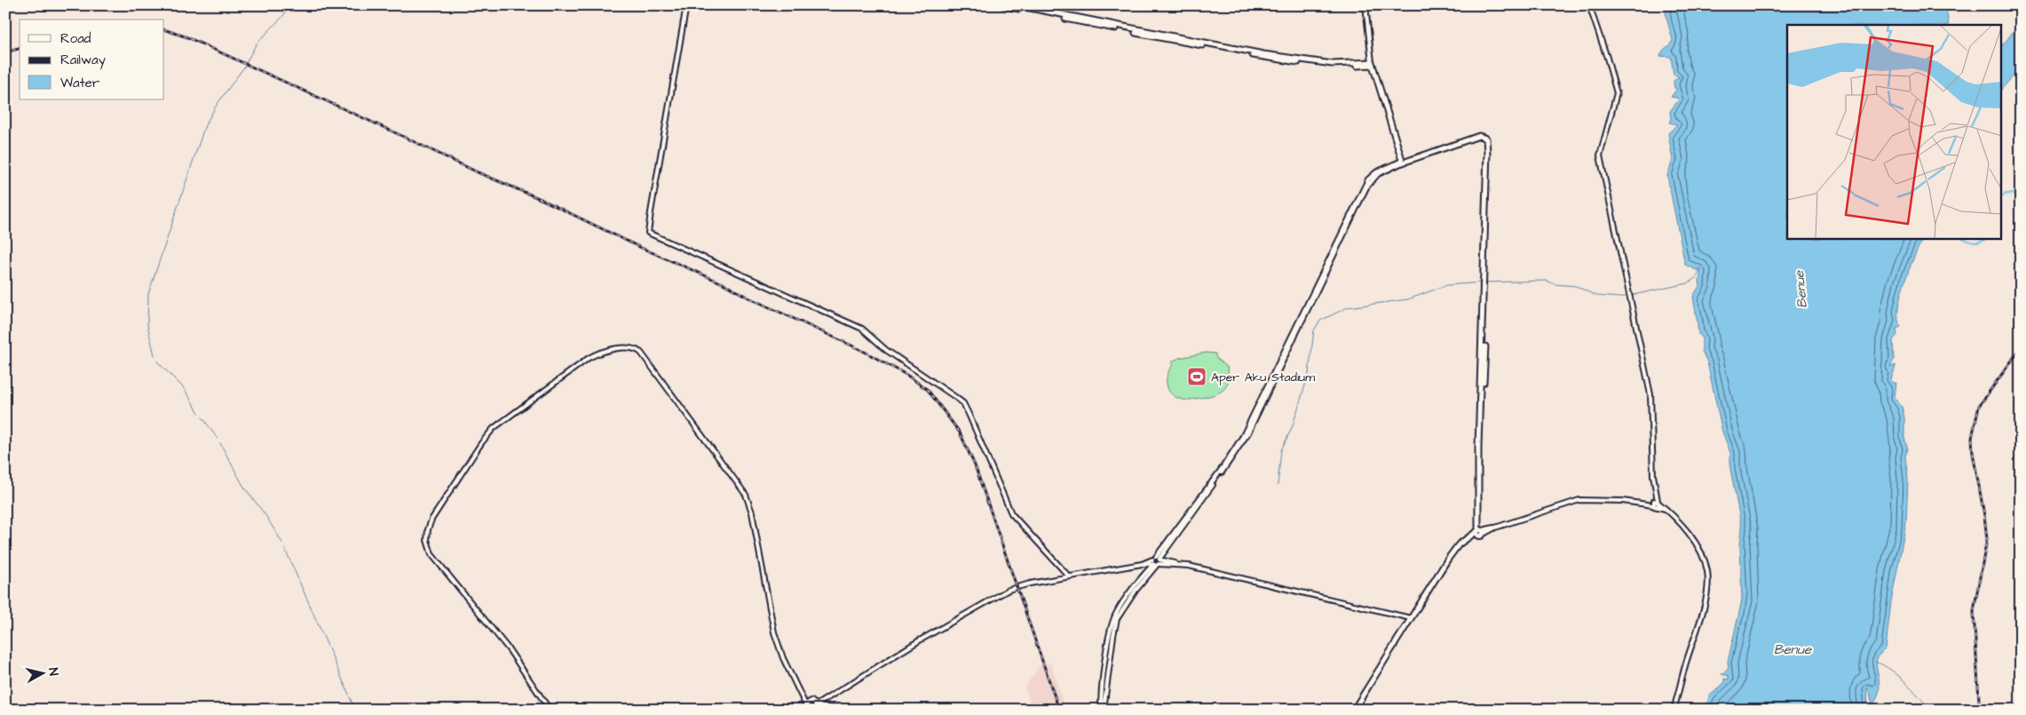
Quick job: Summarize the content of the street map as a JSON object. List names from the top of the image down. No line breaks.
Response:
{"water":["Benue"],"places":{"sports":["Aper Aku Stadium"]},"legend":["Road","Railway","Water"],"north":"right"}
